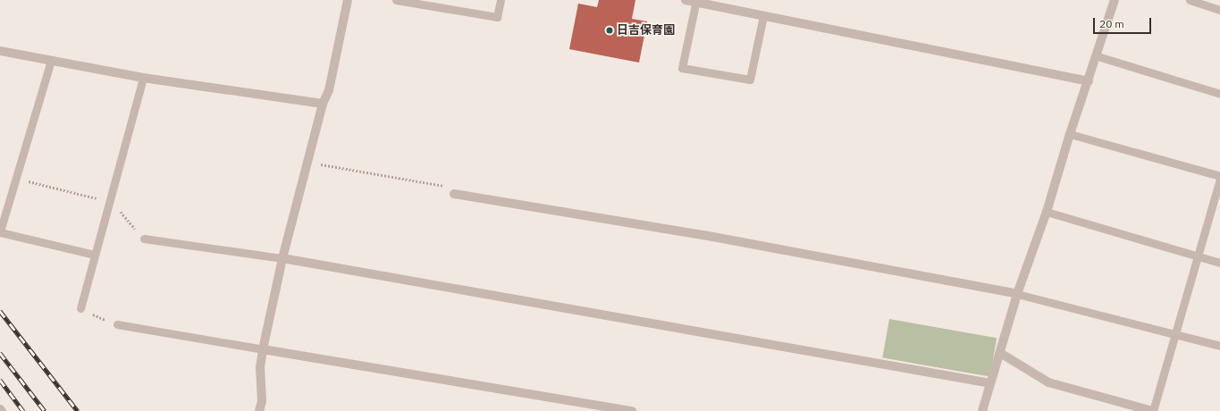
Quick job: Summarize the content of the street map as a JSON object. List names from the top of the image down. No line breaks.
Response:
{"places":["日吉保育園"],"scale_bar":"20 m"}
